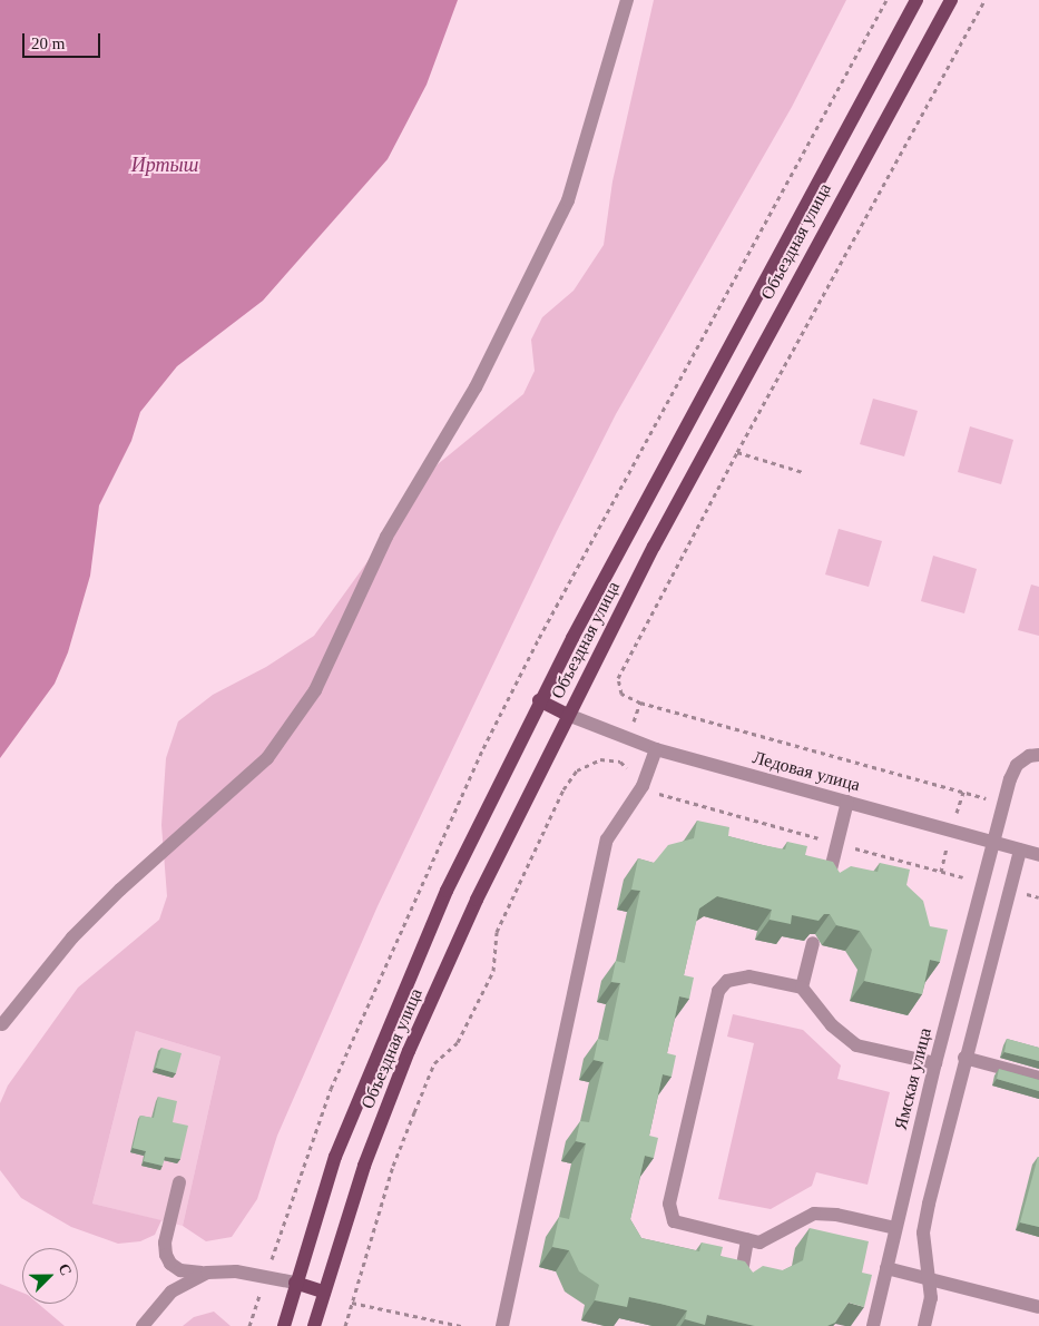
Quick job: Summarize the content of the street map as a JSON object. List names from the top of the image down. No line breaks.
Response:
{"streets":{"main road":["Объездная улица"],"street":["Ледовая улица","Ямская улица"]},"crossings":[["Объездная улица","Ледовая улица"],["Ледовая улица","Ямская улица"]],"water":["Иртыш"],"scale_bar":"20 m","north":"top right"}
